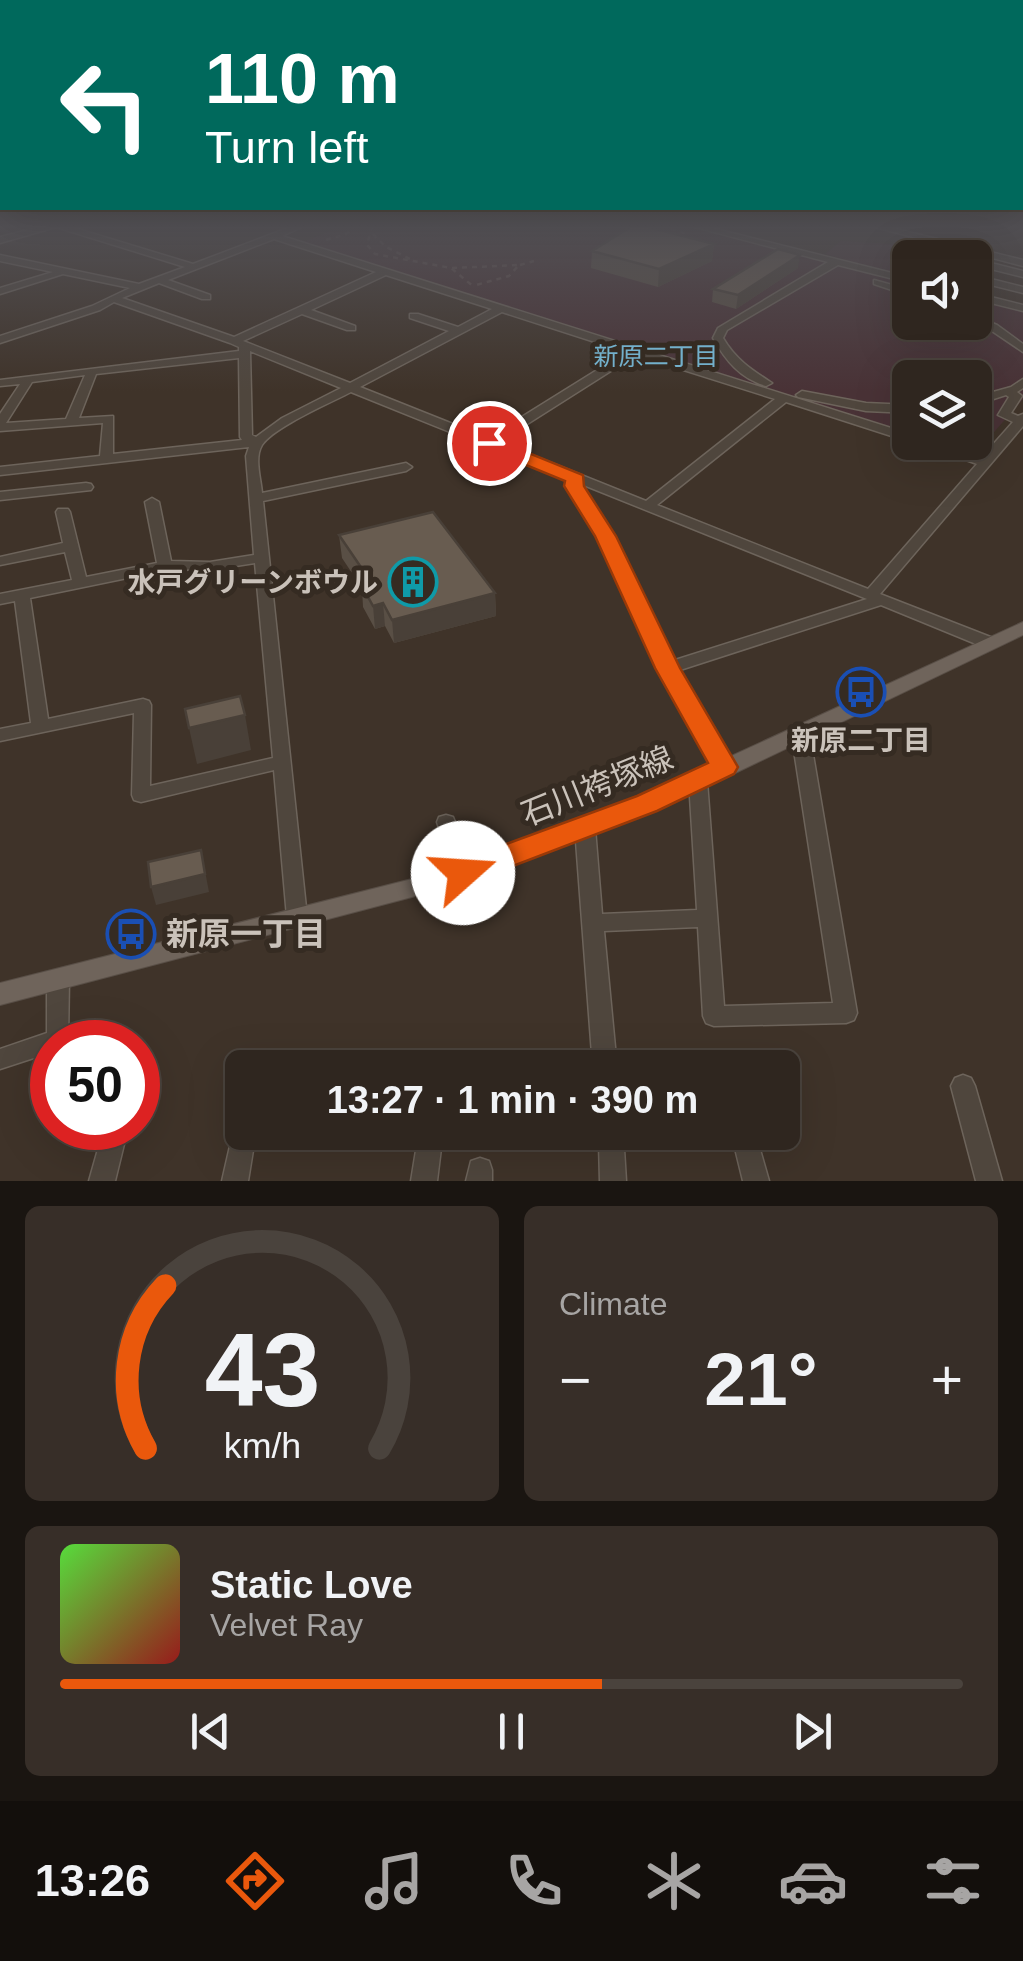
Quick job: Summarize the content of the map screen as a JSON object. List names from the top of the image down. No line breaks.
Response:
{"streets":{"main road":["石川袴塚線"]},"districts":["新原二丁目"],"places":{"building":["水戸グリーンボウル"],"bus stop":["新原二丁目","新原一丁目"]},"page":{"turn":["110 m","Turn left"],"limit":"50","trip":"13:27 · 1 min · 390 m","tile":"Climate","heat":["−","21°","+"],"song":["Static Love","Velvet Ray"],"tabs":"13:26","gauge":["43","km/h"]}}
